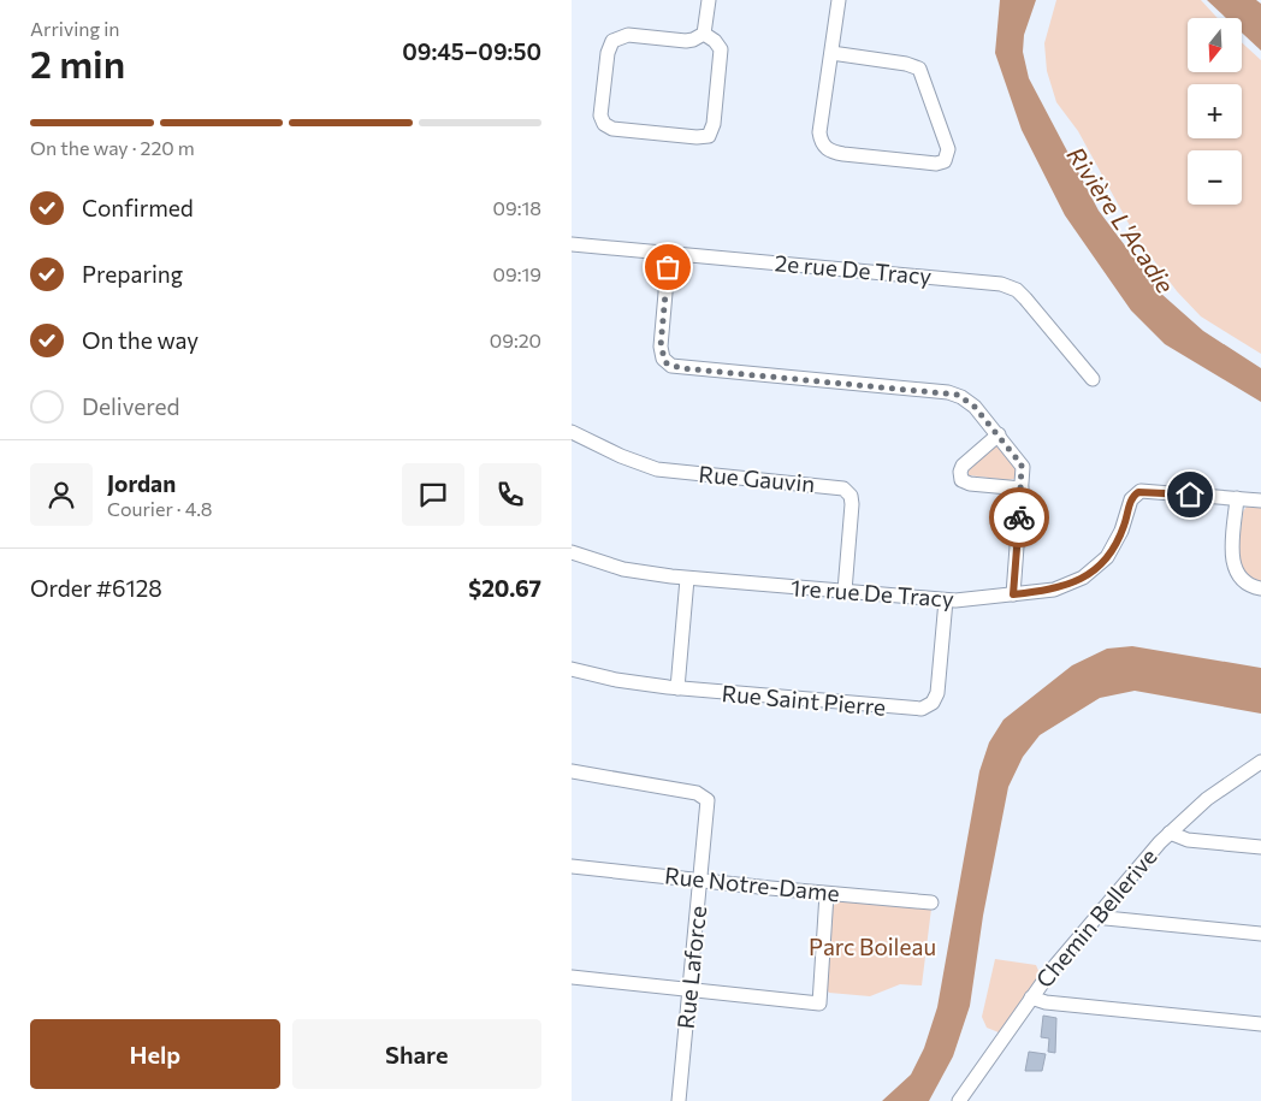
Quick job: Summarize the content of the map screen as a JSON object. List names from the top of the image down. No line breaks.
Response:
{"streets":{"street":["2e rue De Tracy","Rue Gauvin","1re rue De Tracy","Rue Saint Pierre","Rue Notre-Dame","Chemin Bellerive","Rue Laforce"]},"crossings":[["Rue Gauvin","1re rue De Tracy"],["1re rue De Tracy","Rue Saint Pierre"],["Rue Notre-Dame","Rue Laforce"]],"water":["Rivière L'Acadie"],"parks":["Parc Boileau"],"north":"bottom","page":{"heading":["2 min","Arriving in","09:45–09:50"],"panel":["Jordan","Courier · 4.8","Order #6128","$20.67"],"map_buttons":["+","−"],"bar":"On the way · 220 m","list":[["Confirmed","09:18"],["Preparing","09:19"],["On the way","09:20"],"Delivered"],"buttons":["Help","Share"]}}
